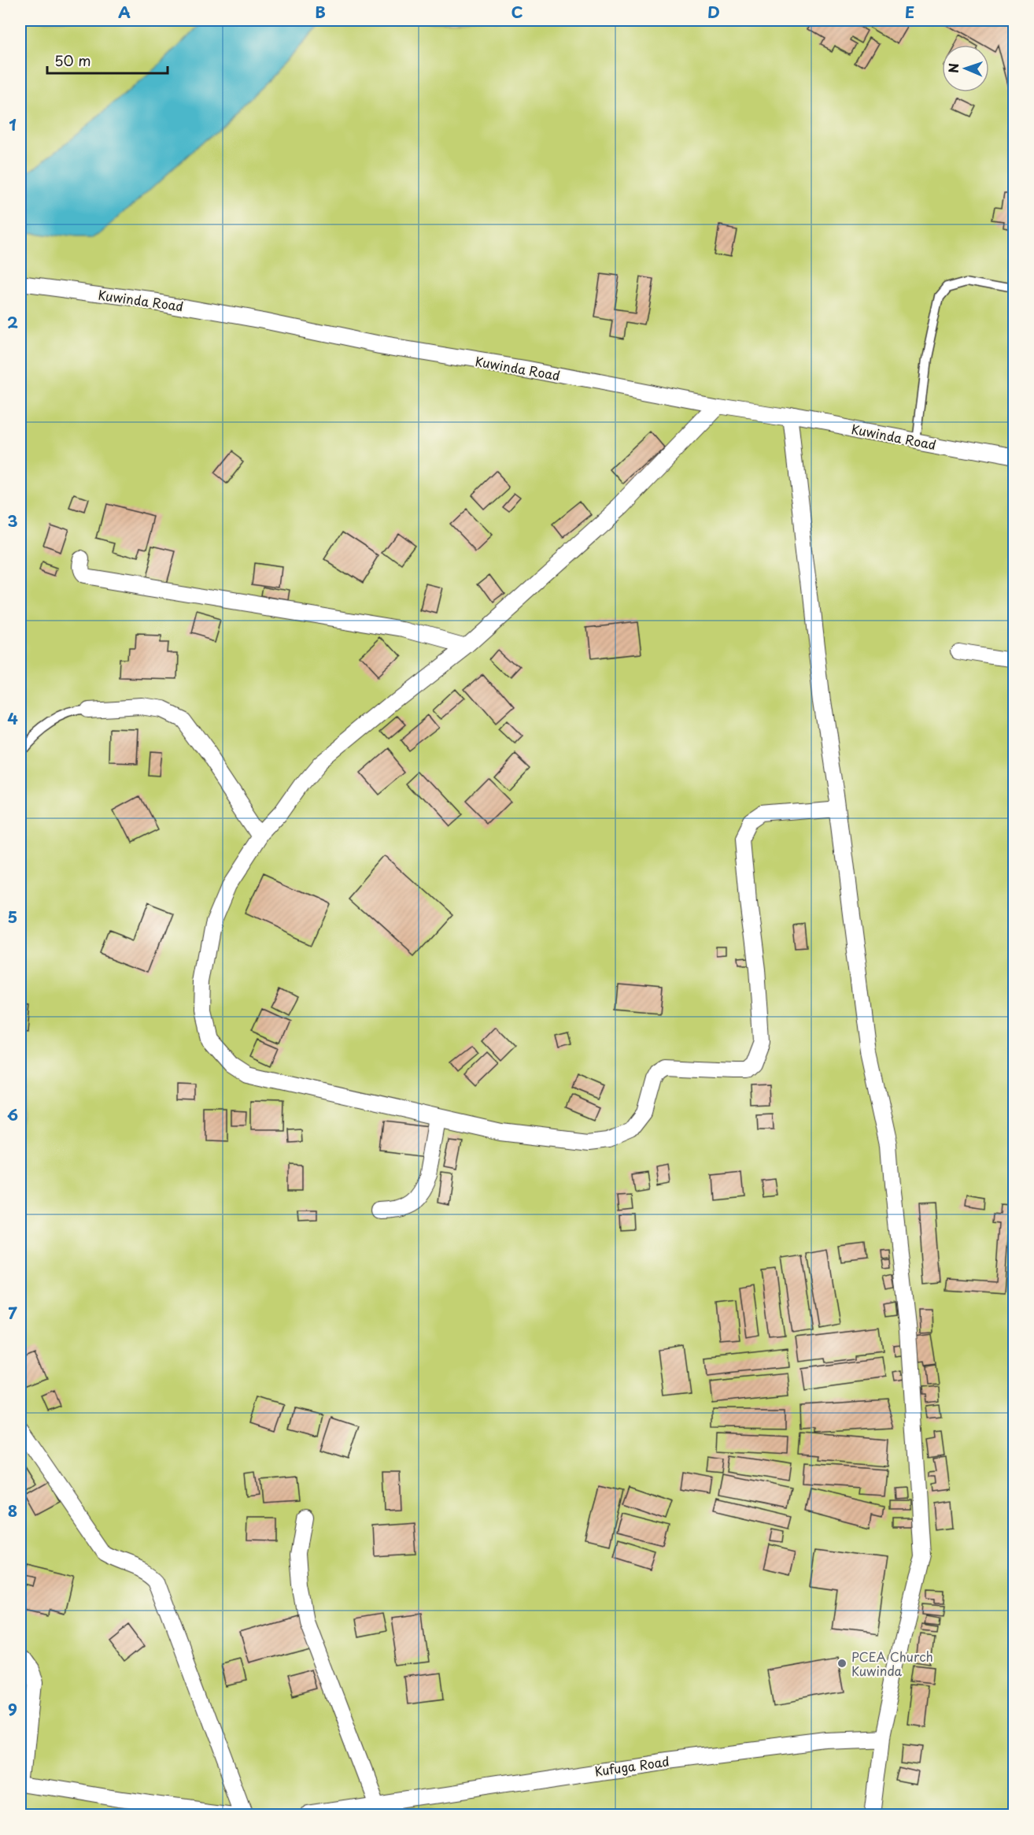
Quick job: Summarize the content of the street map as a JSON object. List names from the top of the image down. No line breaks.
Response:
{"streets":{"street":["Kuwinda Road","Kufuga Road"]},"places":["PCEA Church Kuwinda"],"scale_bar":"50 m","north":"left","grid":{"columns":["A","B","C","D","E"],"rows":["1","2","3","4","5","6","7","8","9"]}}
